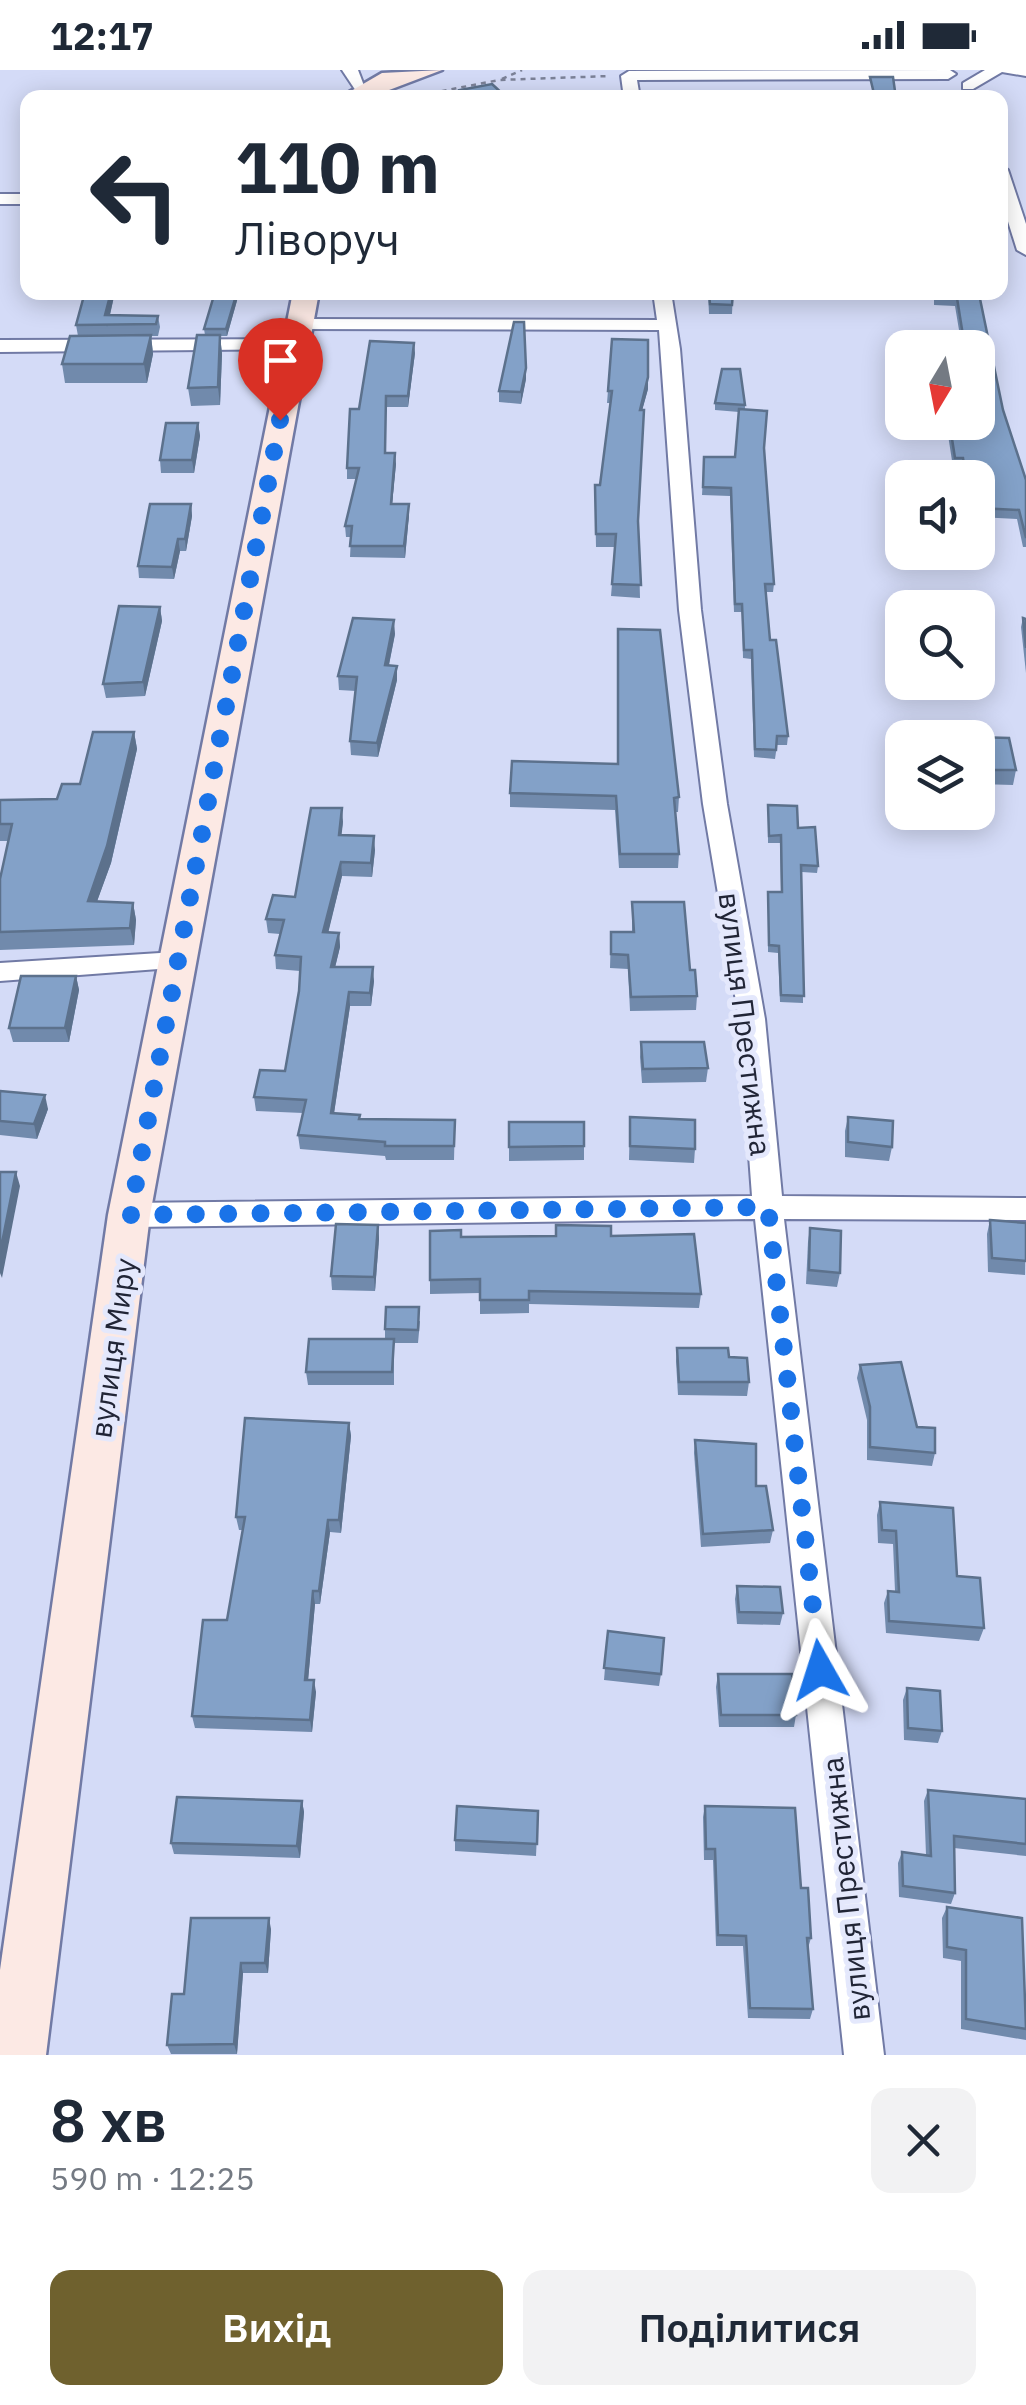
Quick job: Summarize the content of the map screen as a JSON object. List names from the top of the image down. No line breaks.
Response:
{"streets":{"street":["вулиця Престижна","вулиця Миру"]},"north":"bottom","page":{"status":"12:17","turn":["110 m","Ліворуч"],"heading":["8 хв","590 m · 12:25"],"buttons":["Вихід","Поділитися"]}}
